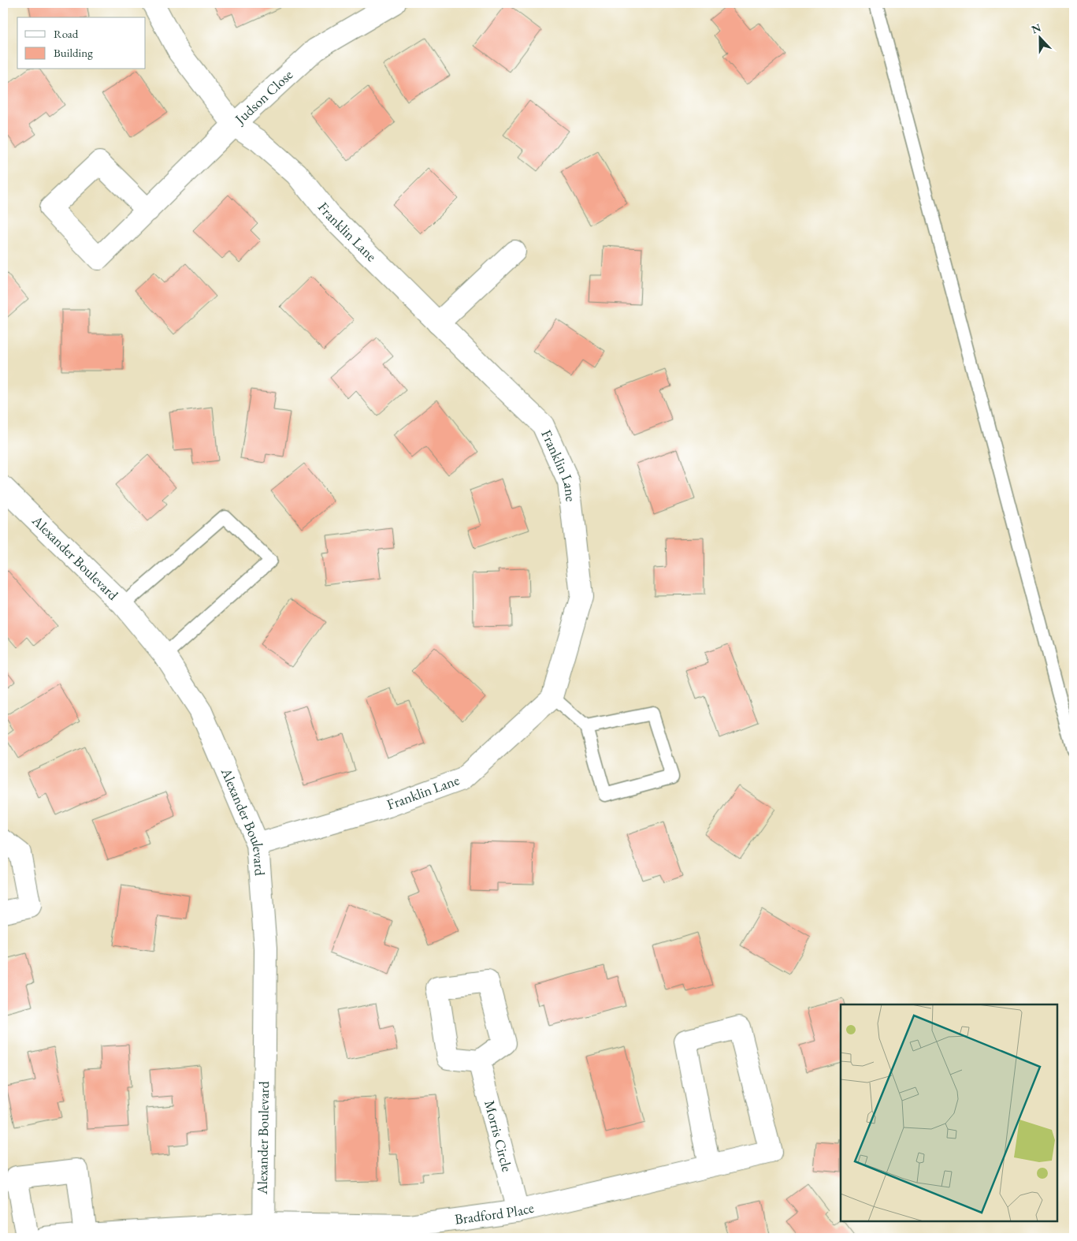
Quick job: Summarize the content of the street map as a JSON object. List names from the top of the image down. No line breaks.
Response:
{"streets":{"street":["Judson Close","Franklin Lane","Alexander Boulevard","Morris Circle","Bradford Place"]},"crossings":[["Judson Close","Franklin Lane"],["Franklin Lane","Alexander Boulevard"],["Alexander Boulevard","Bradford Place"],["Morris Circle","Bradford Place"]],"legend":["Road","Building"],"north":"top"}
